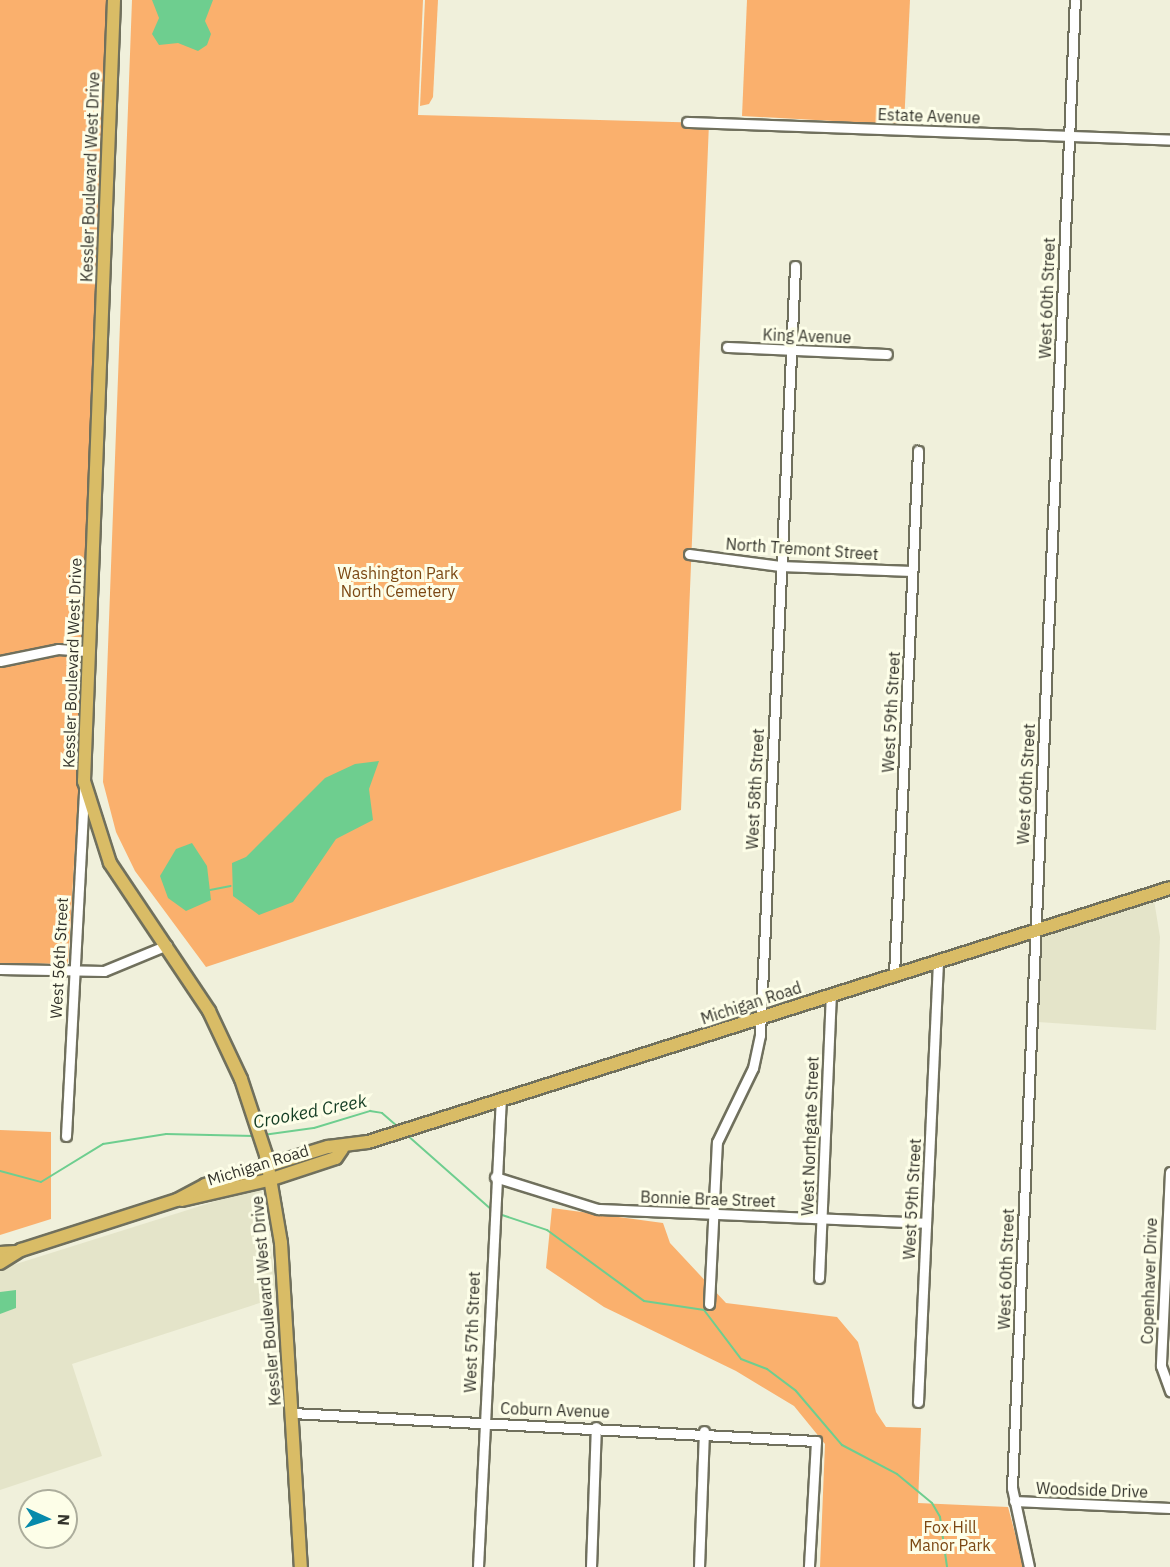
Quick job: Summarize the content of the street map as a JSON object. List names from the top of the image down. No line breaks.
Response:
{"streets":{"main road":["Kessler Boulevard West Drive","Michigan Road"],"street":["Estate Avenue","West 60th Street","King Avenue","North Tremont Street","West 59th Street","West 58th Street","West 56th Street","West Northgate Street","Bonnie Brae Street","Copenhaver Drive","West 57th Street","Coburn Avenue","Woodside Drive"]},"crossings":[["Estate Avenue","West 60th Street"],["Kessler Boulevard West Drive","West 56th Street"],["Kessler Boulevard West Drive","Michigan Road"],["Kessler Boulevard West Drive","Coburn Avenue"],["West 60th Street","Michigan Road"],["West 60th Street","Woodside Drive"],["King Avenue","West 58th Street"],["North Tremont Street","West 59th Street"],["North Tremont Street","West 58th Street"],["West 59th Street","Michigan Road"],["West 59th Street","Bonnie Brae Street"],["West 58th Street","Michigan Road"],["West 58th Street","Bonnie Brae Street"],["Michigan Road","West Northgate Street"],["Michigan Road","West 57th Street"],["West Northgate Street","Bonnie Brae Street"],["Bonnie Brae Street","West 57th Street"],["West 57th Street","Coburn Avenue"]],"water":["Crooked Creek"],"parks":["Washington Park North Cemetery","Fox Hill Manor Park"],"north":"right"}
